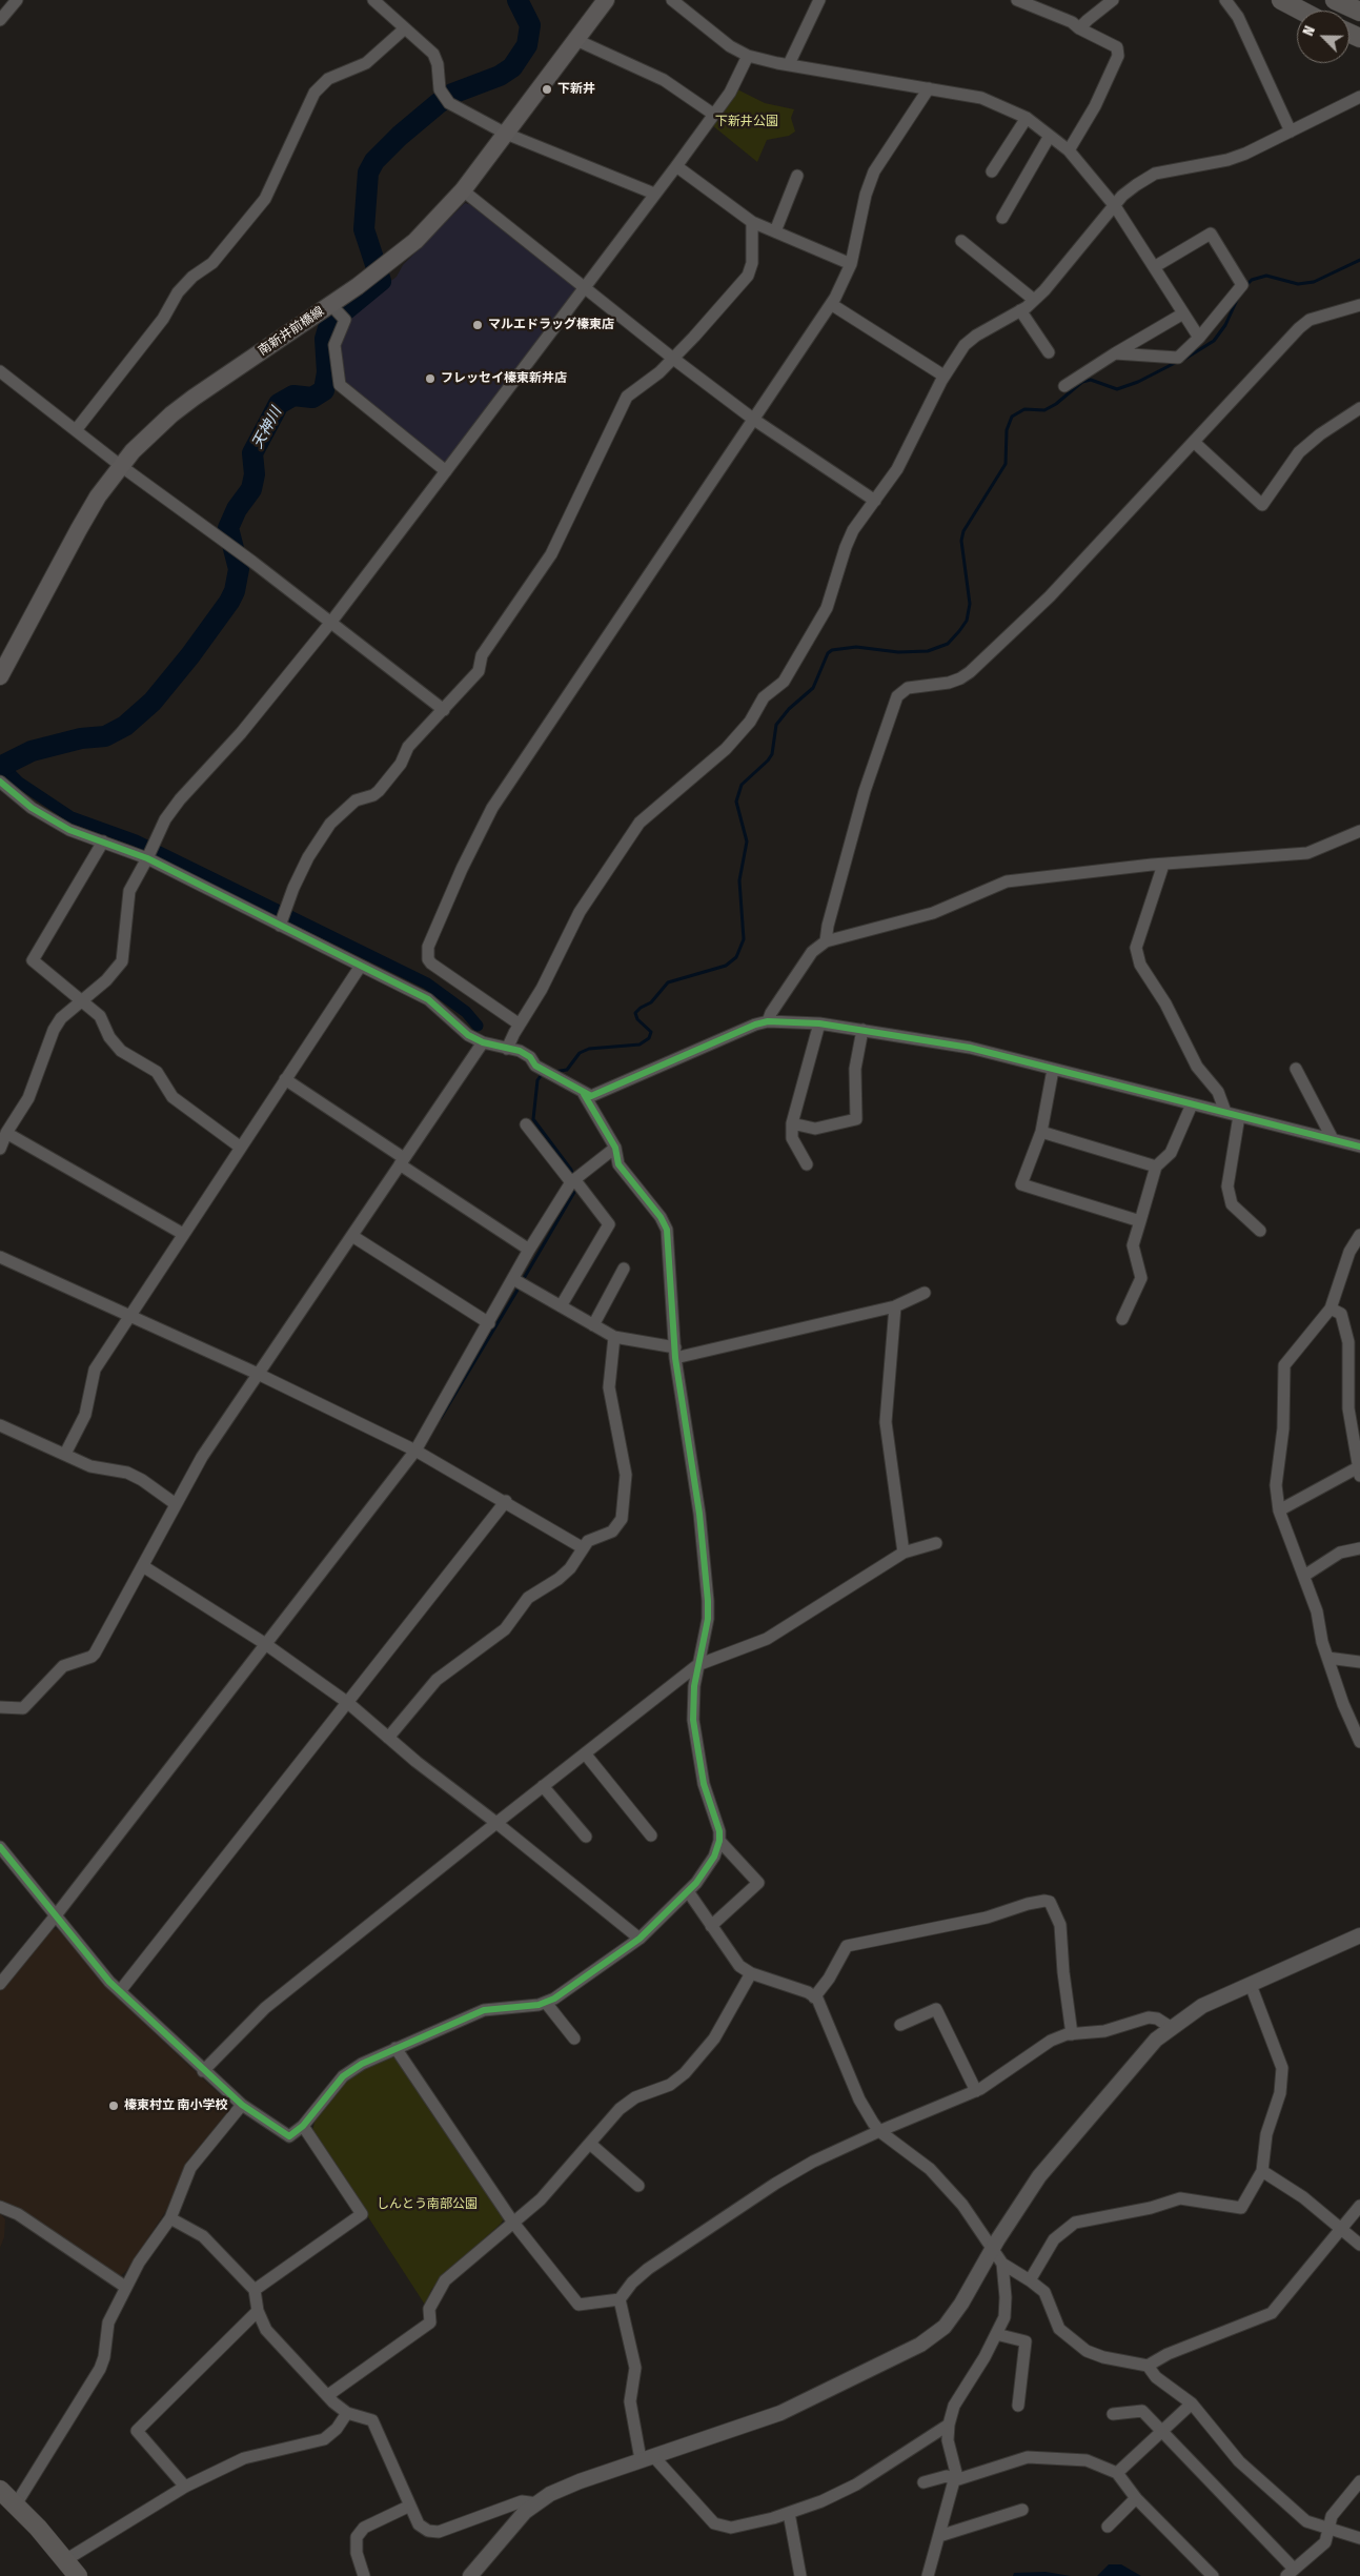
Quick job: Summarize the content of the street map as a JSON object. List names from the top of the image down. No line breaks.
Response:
{"streets":{"main road":["南新井前橋線"]},"water":["天神川"],"parks":["下新井公園","しんとう南部公園"],"places":["下新井","マルエドラッグ榛東店","フレッセイ榛東新井店","榛東村立 南小学校"],"north":"top left"}
